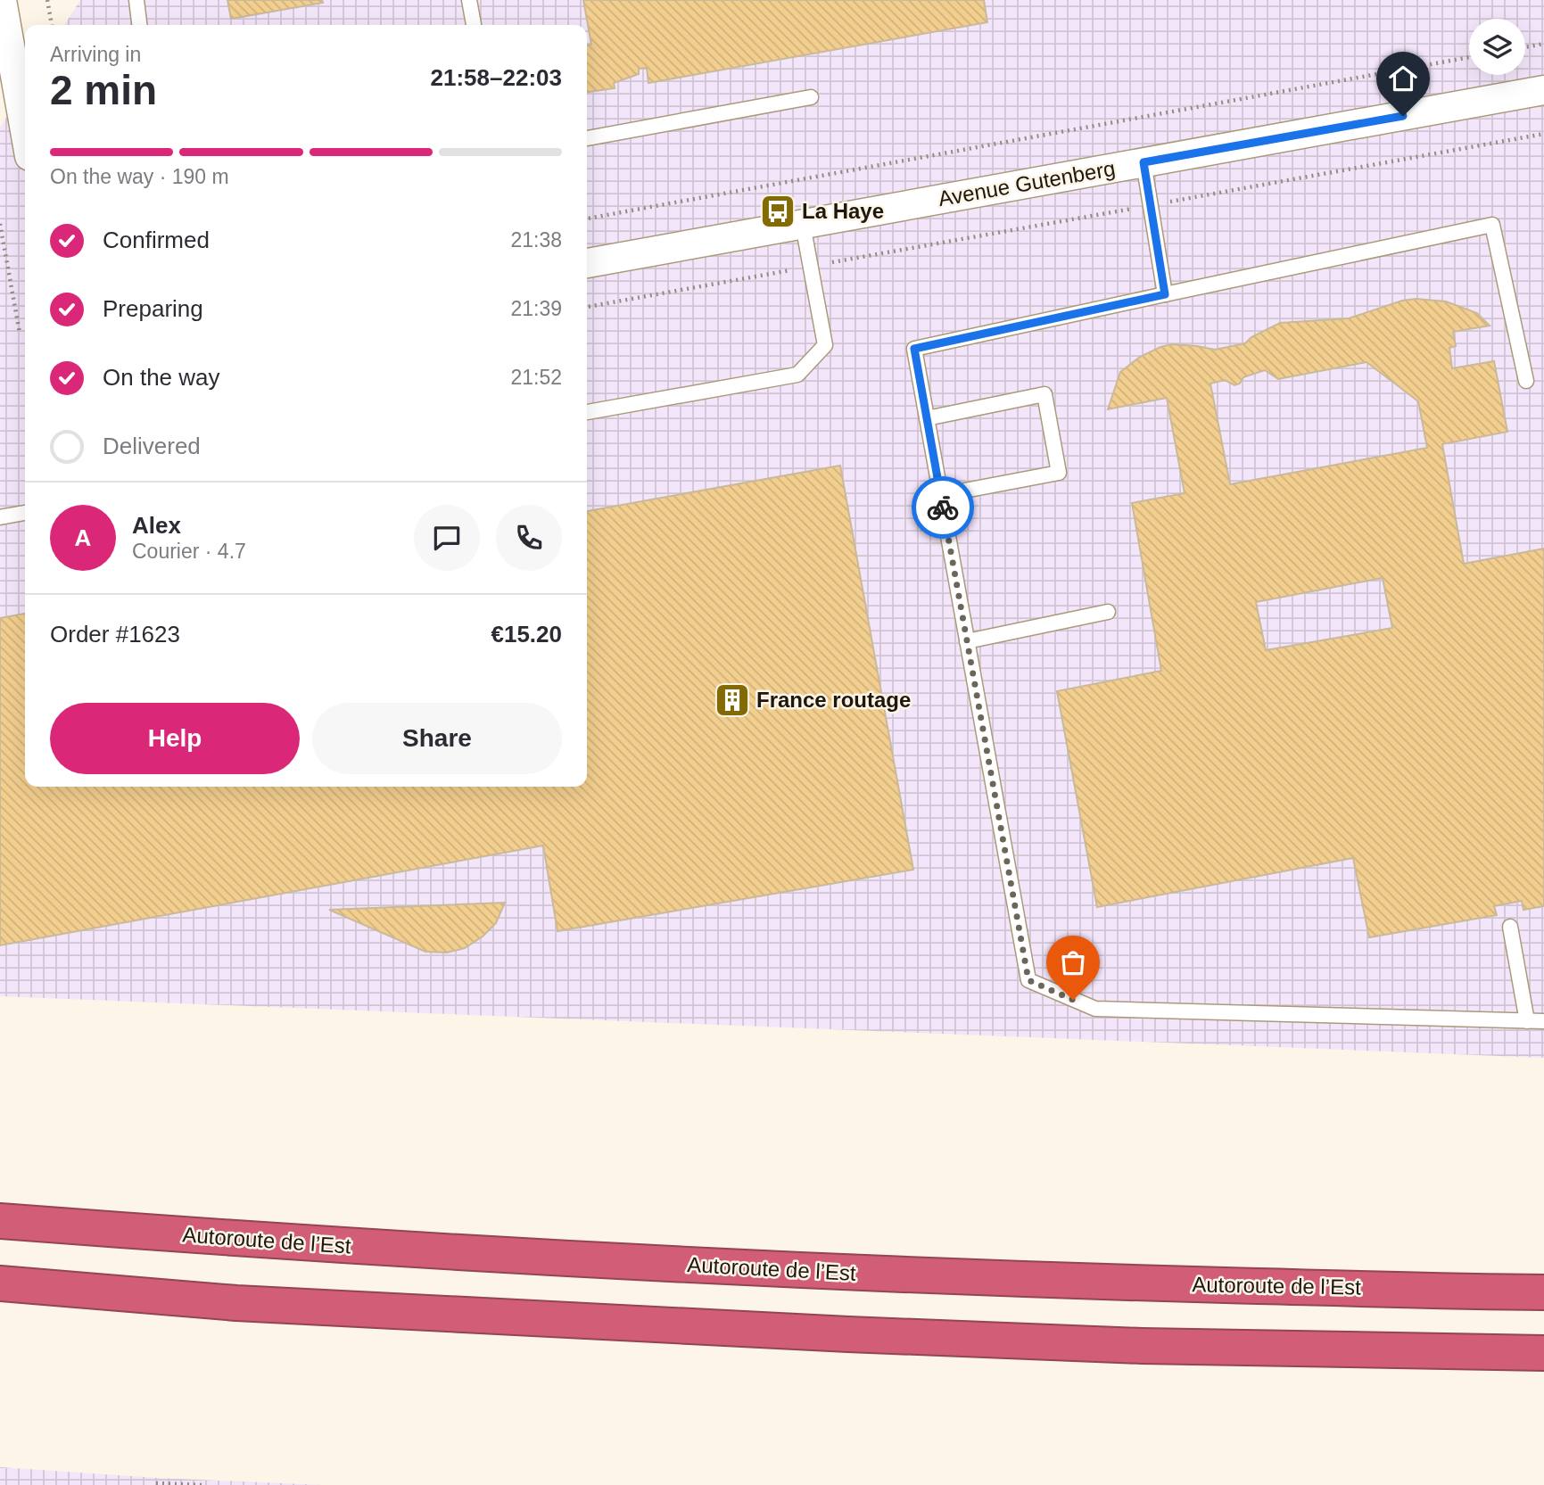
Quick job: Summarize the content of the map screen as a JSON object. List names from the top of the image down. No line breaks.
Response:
{"streets":{"highway":["Autoroute de l’Est"],"street":["Avenue Gutenberg"]},"places":{"bus stop":["La Haye"],"building":["France routage"]},"page":{"heading":["2 min","Arriving in","21:58–22:03"],"panel":["Alex","Courier · 4.7","Order #1623","€15.20"],"bar":"On the way · 190 m","list":[["Confirmed","21:38"],["Preparing","21:39"],["On the way","21:52"],"Delivered"],"round":"A","buttons":["Help","Share"]}}
